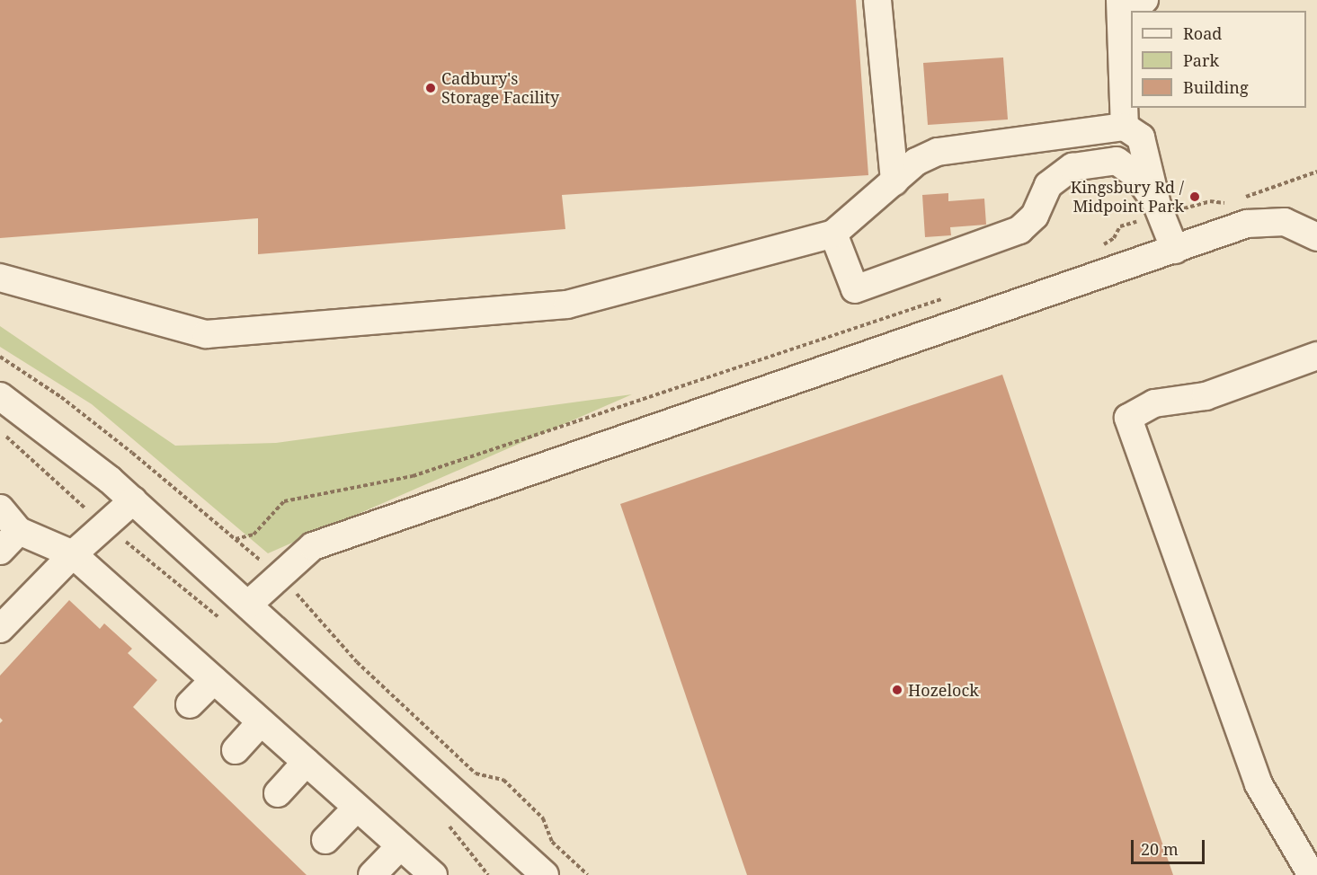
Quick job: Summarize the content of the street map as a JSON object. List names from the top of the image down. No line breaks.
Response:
{"places":["Cadbury's Storage Facility","Kingsbury Rd / Midpoint Park","Hozelock"],"legend":["Road","Park","Building"],"scale_bar":"20 m"}
